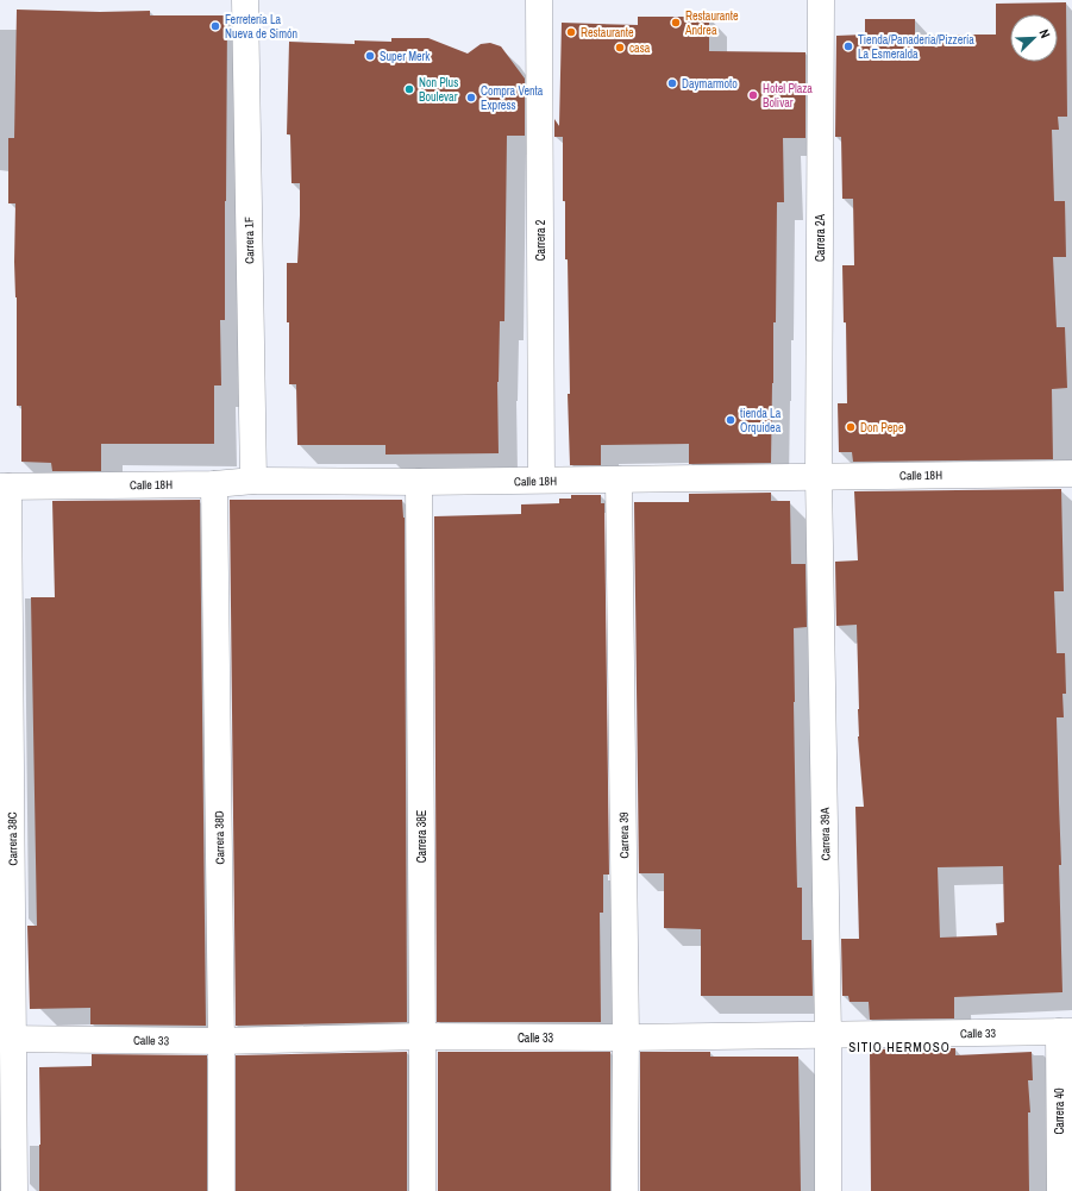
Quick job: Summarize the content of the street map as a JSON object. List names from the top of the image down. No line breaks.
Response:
{"streets":{"street":["Carrera 2A","Carrera 1F","Carrera 2","Calle 18H","Carrera 39A","Carrera 39","Carrera 38E","Carrera 38D","Carrera 38C","Calle 33","Carrera 40"]},"crossings":[["Carrera 2A","Calle 18H"],["Carrera 2A","Carrera 39A"],["Carrera 1F","Calle 18H"],["Carrera 2","Calle 18H"],["Calle 18H","Carrera 39A"],["Calle 18H","Carrera 39"],["Calle 18H","Carrera 38E"],["Calle 18H","Carrera 38D"],["Calle 18H","Carrera 38C"],["Carrera 39A","Calle 33"],["Carrera 39","Calle 33"],["Carrera 38E","Calle 33"],["Carrera 38D","Calle 33"],["Carrera 38C","Calle 33"],["Calle 33","Carrera 40"]],"districts":["SITIO HERMOSO"],"places":["Restaurante Andrea","Ferretería La Nueva de Simón","Restaurante","Tienda/Panadería/Pizzería La Esmeralda","casa","Super Merk","Daymarmoto","Non Plus Boulevar","Hotel Plaza Bolivar","Compra Venta Express","tienda La Orquidea","Don Pepe"],"north":"top right"}
